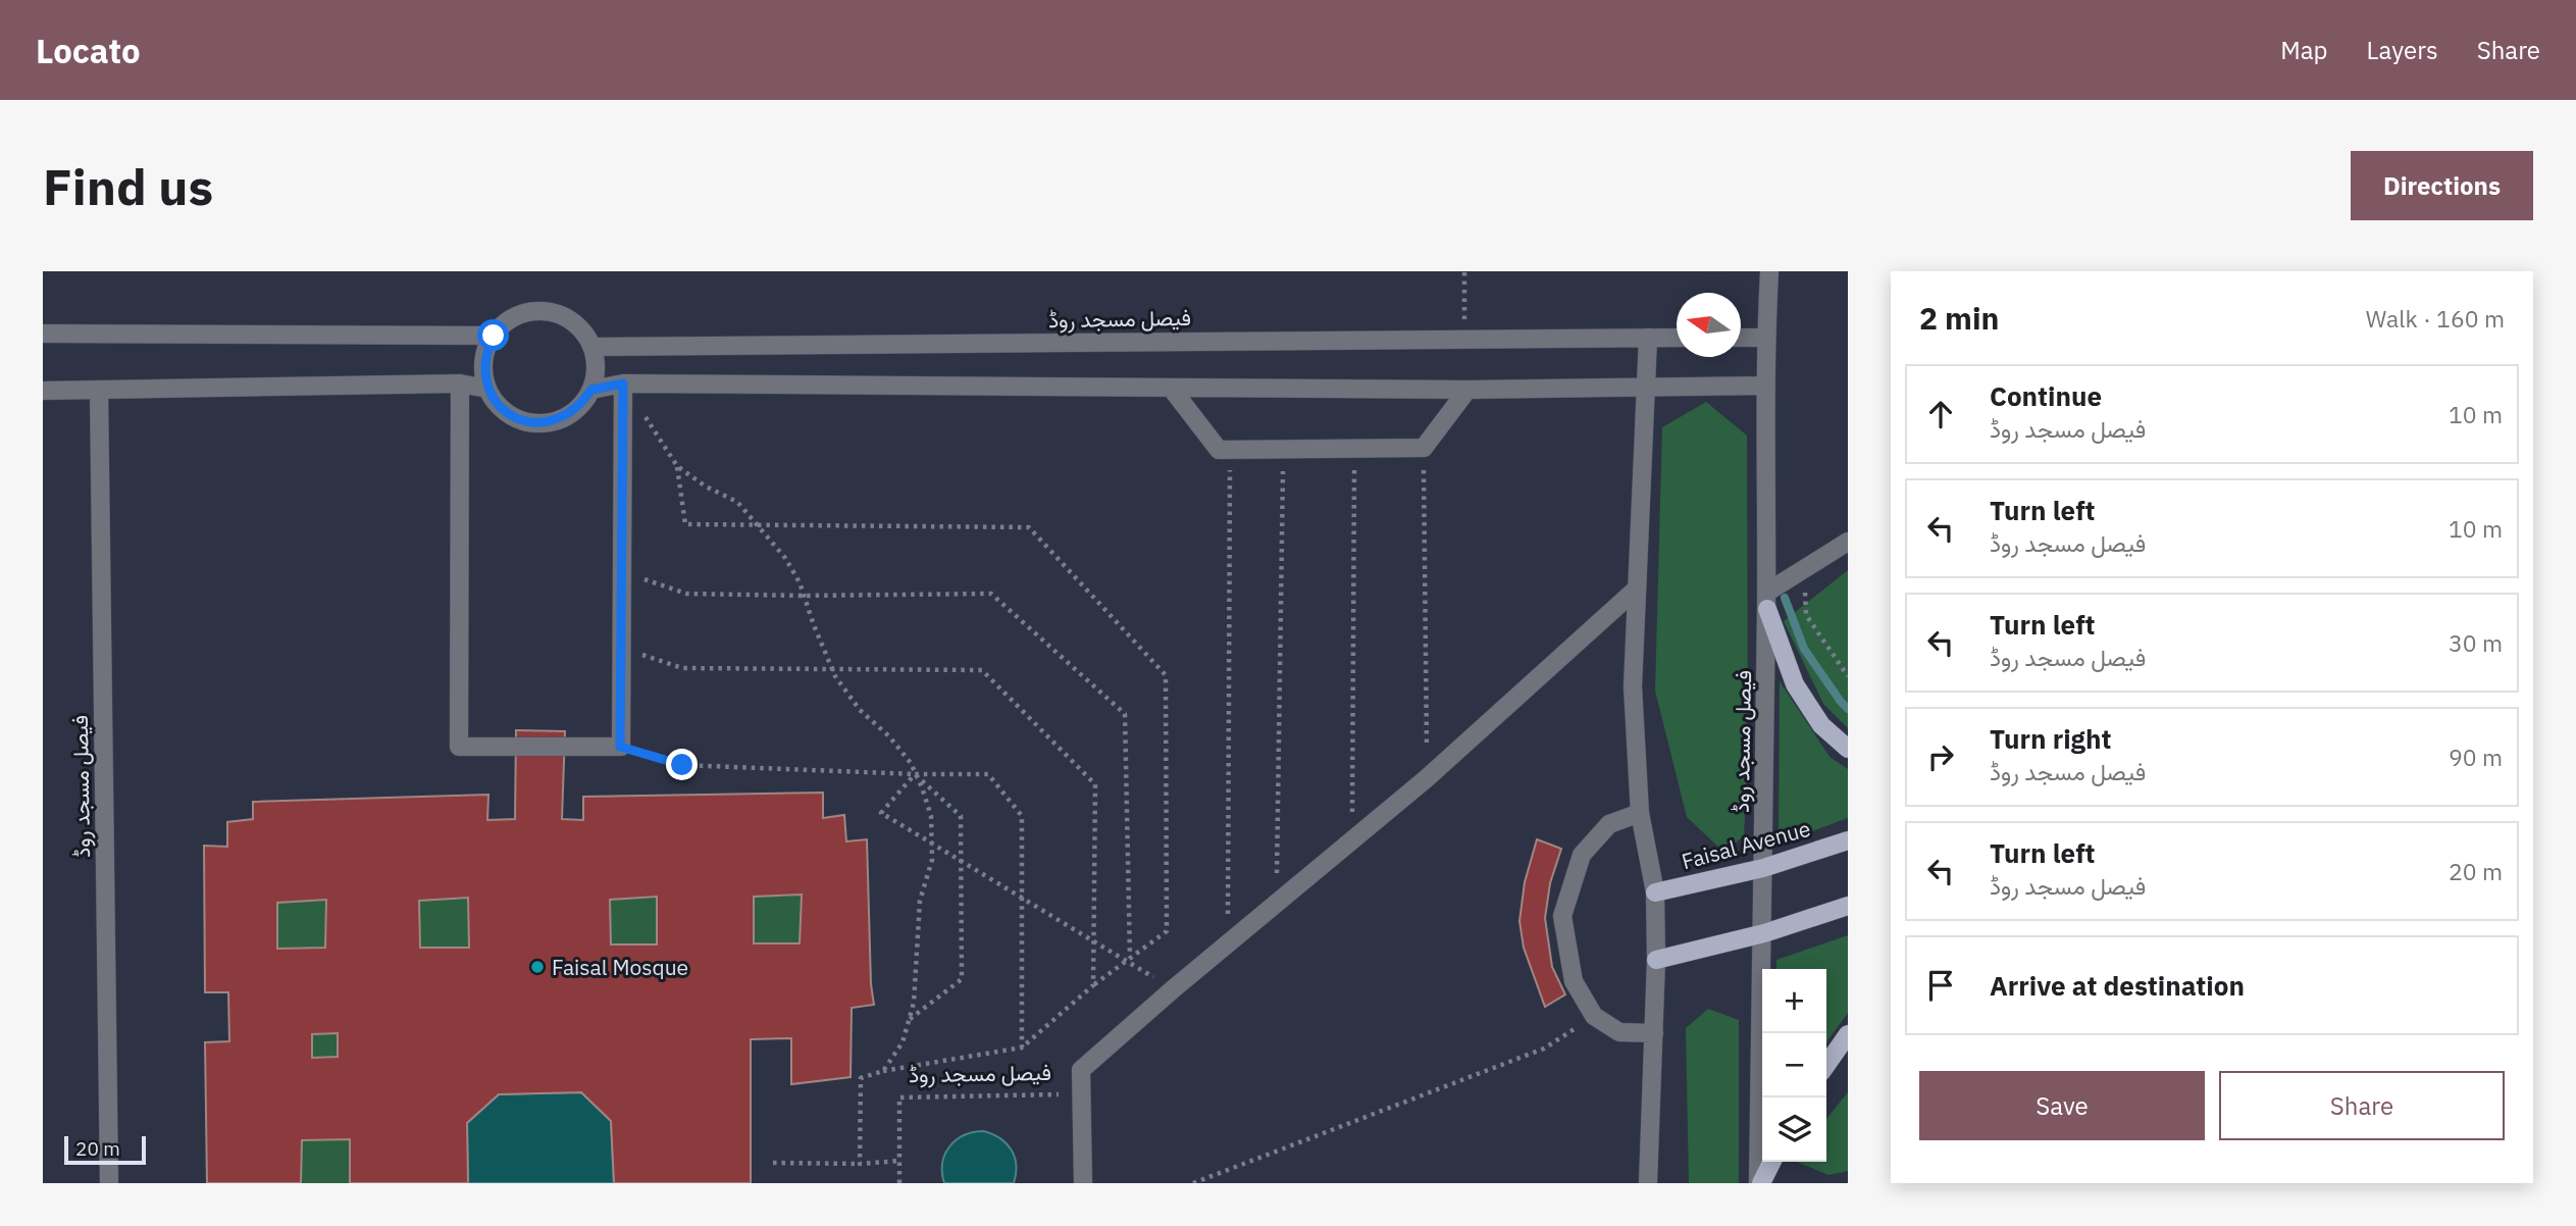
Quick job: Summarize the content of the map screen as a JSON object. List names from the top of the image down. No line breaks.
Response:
{"streets":{"main road":["Faisal Avenue"],"street":["فیصل مسجد روڈ"]},"crossings":[["فیصل مسجد روڈ","Faisal Avenue"]],"places":["Faisal Mosque"],"scale_bar":"20 m","north":"left","page":{"header":"Locato","nav":["Map","Layers","Share"],"buttons":["Directions",["Save","Share"]],"title":"Find us","heading":["2 min","Walk · 160 m"],"list":[["Continue","فیصل مسجد روڈ","10 m"],["Turn left","فیصل مسجد روڈ","10 m"],["Turn left","فیصل مسجد روڈ","30 m"],["Turn right","فیصل مسجد روڈ","90 m"],["Turn left","فیصل مسجد روڈ","20 m"],"Arrive at destination"],"map_buttons":["+","−"],"scale":"20 m"}}
